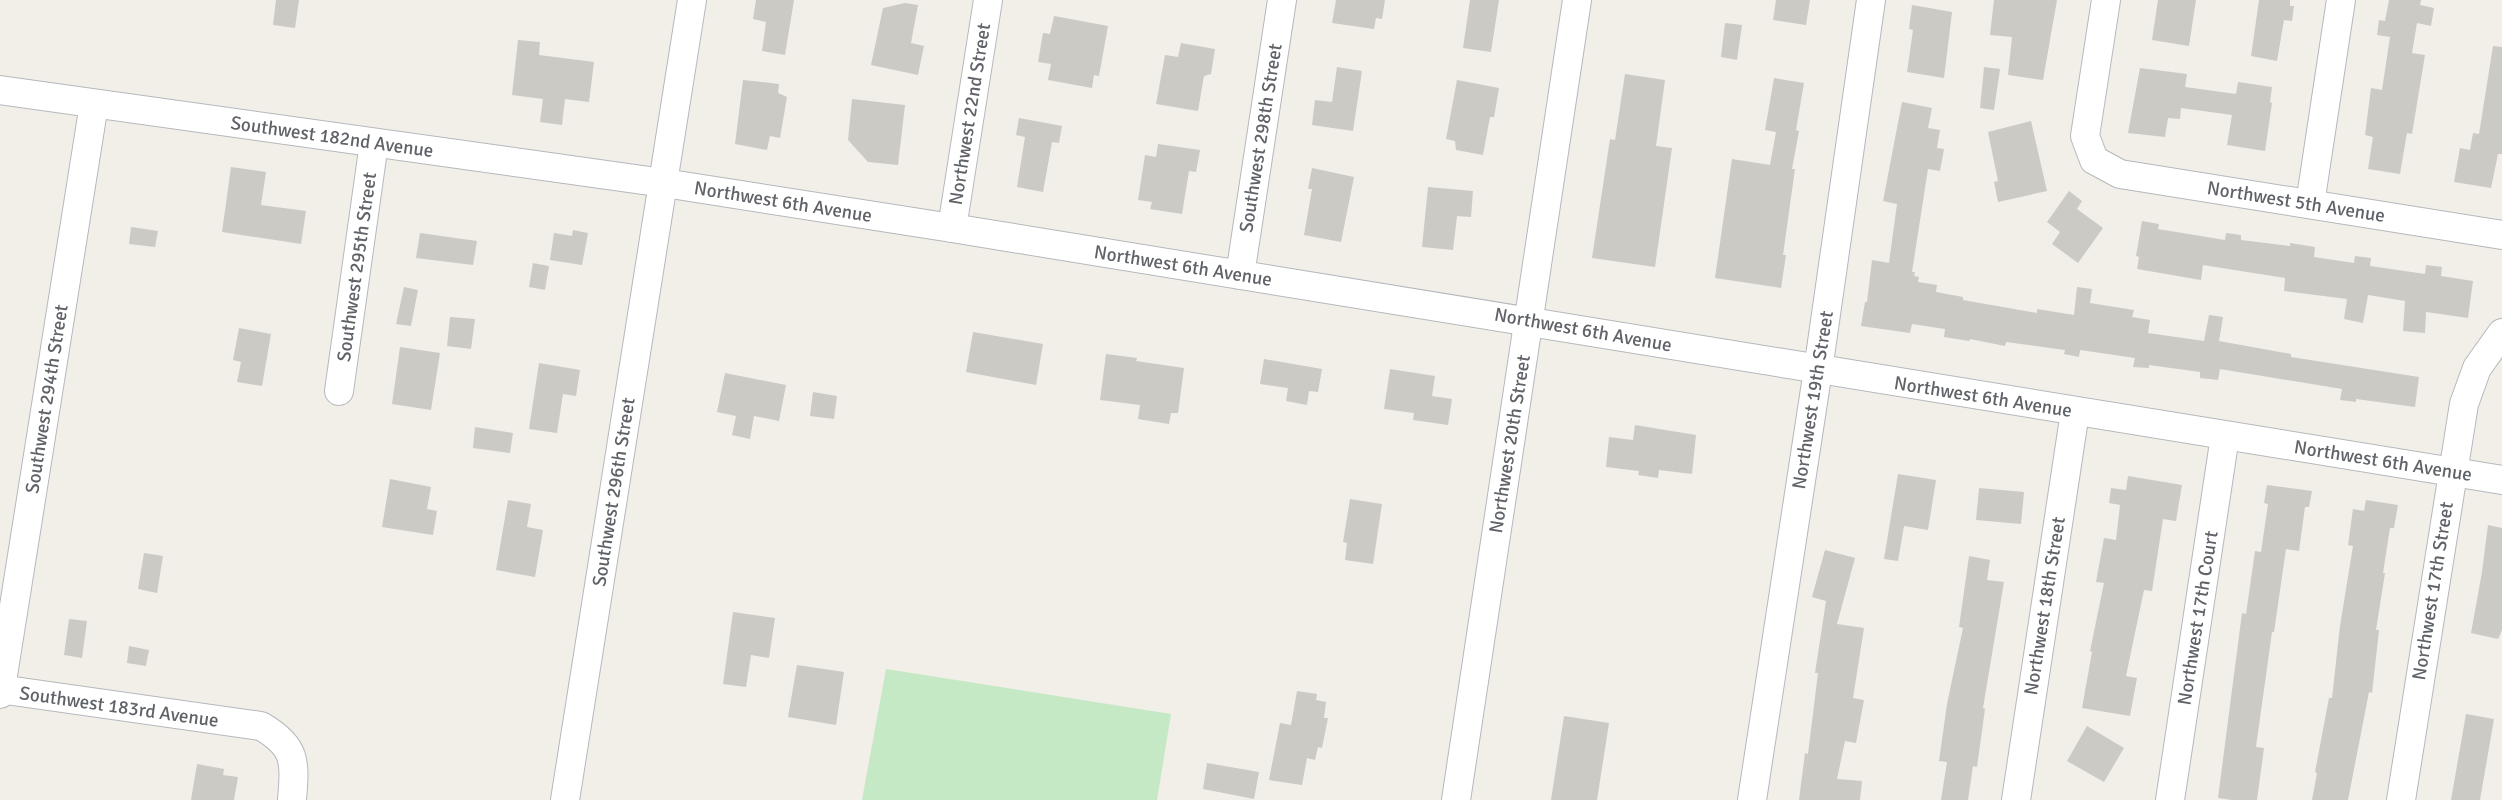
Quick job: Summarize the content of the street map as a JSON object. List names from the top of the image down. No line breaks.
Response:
{"streets":{"street":["Northwest 22nd Street","Southwest 182nd Avenue","Southwest 298th Street","Northwest 6th Avenue","Northwest 5th Avenue","Southwest 295th Street","Southwest 294th Street","Northwest 19th Street","Northwest 20th Street","Southwest 296th Street","Northwest 17th Street","Northwest 18th Street","Northwest 17th Court","Southwest 183rd Avenue"]},"crossings":[["Northwest 22nd Street","Northwest 6th Avenue"],["Southwest 182nd Avenue","Northwest 6th Avenue"],["Southwest 182nd Avenue","Southwest 295th Street"],["Southwest 182nd Avenue","Southwest 294th Street"],["Southwest 182nd Avenue","Southwest 296th Street"],["Southwest 298th Street","Northwest 6th Avenue"],["Northwest 6th Avenue","Northwest 19th Street"],["Northwest 6th Avenue","Northwest 20th Street"],["Northwest 6th Avenue","Southwest 296th Street"],["Northwest 6th Avenue","Northwest 17th Street"],["Northwest 6th Avenue","Northwest 18th Street"],["Northwest 6th Avenue","Northwest 17th Court"],["Southwest 294th Street","Southwest 183rd Avenue"]]}
